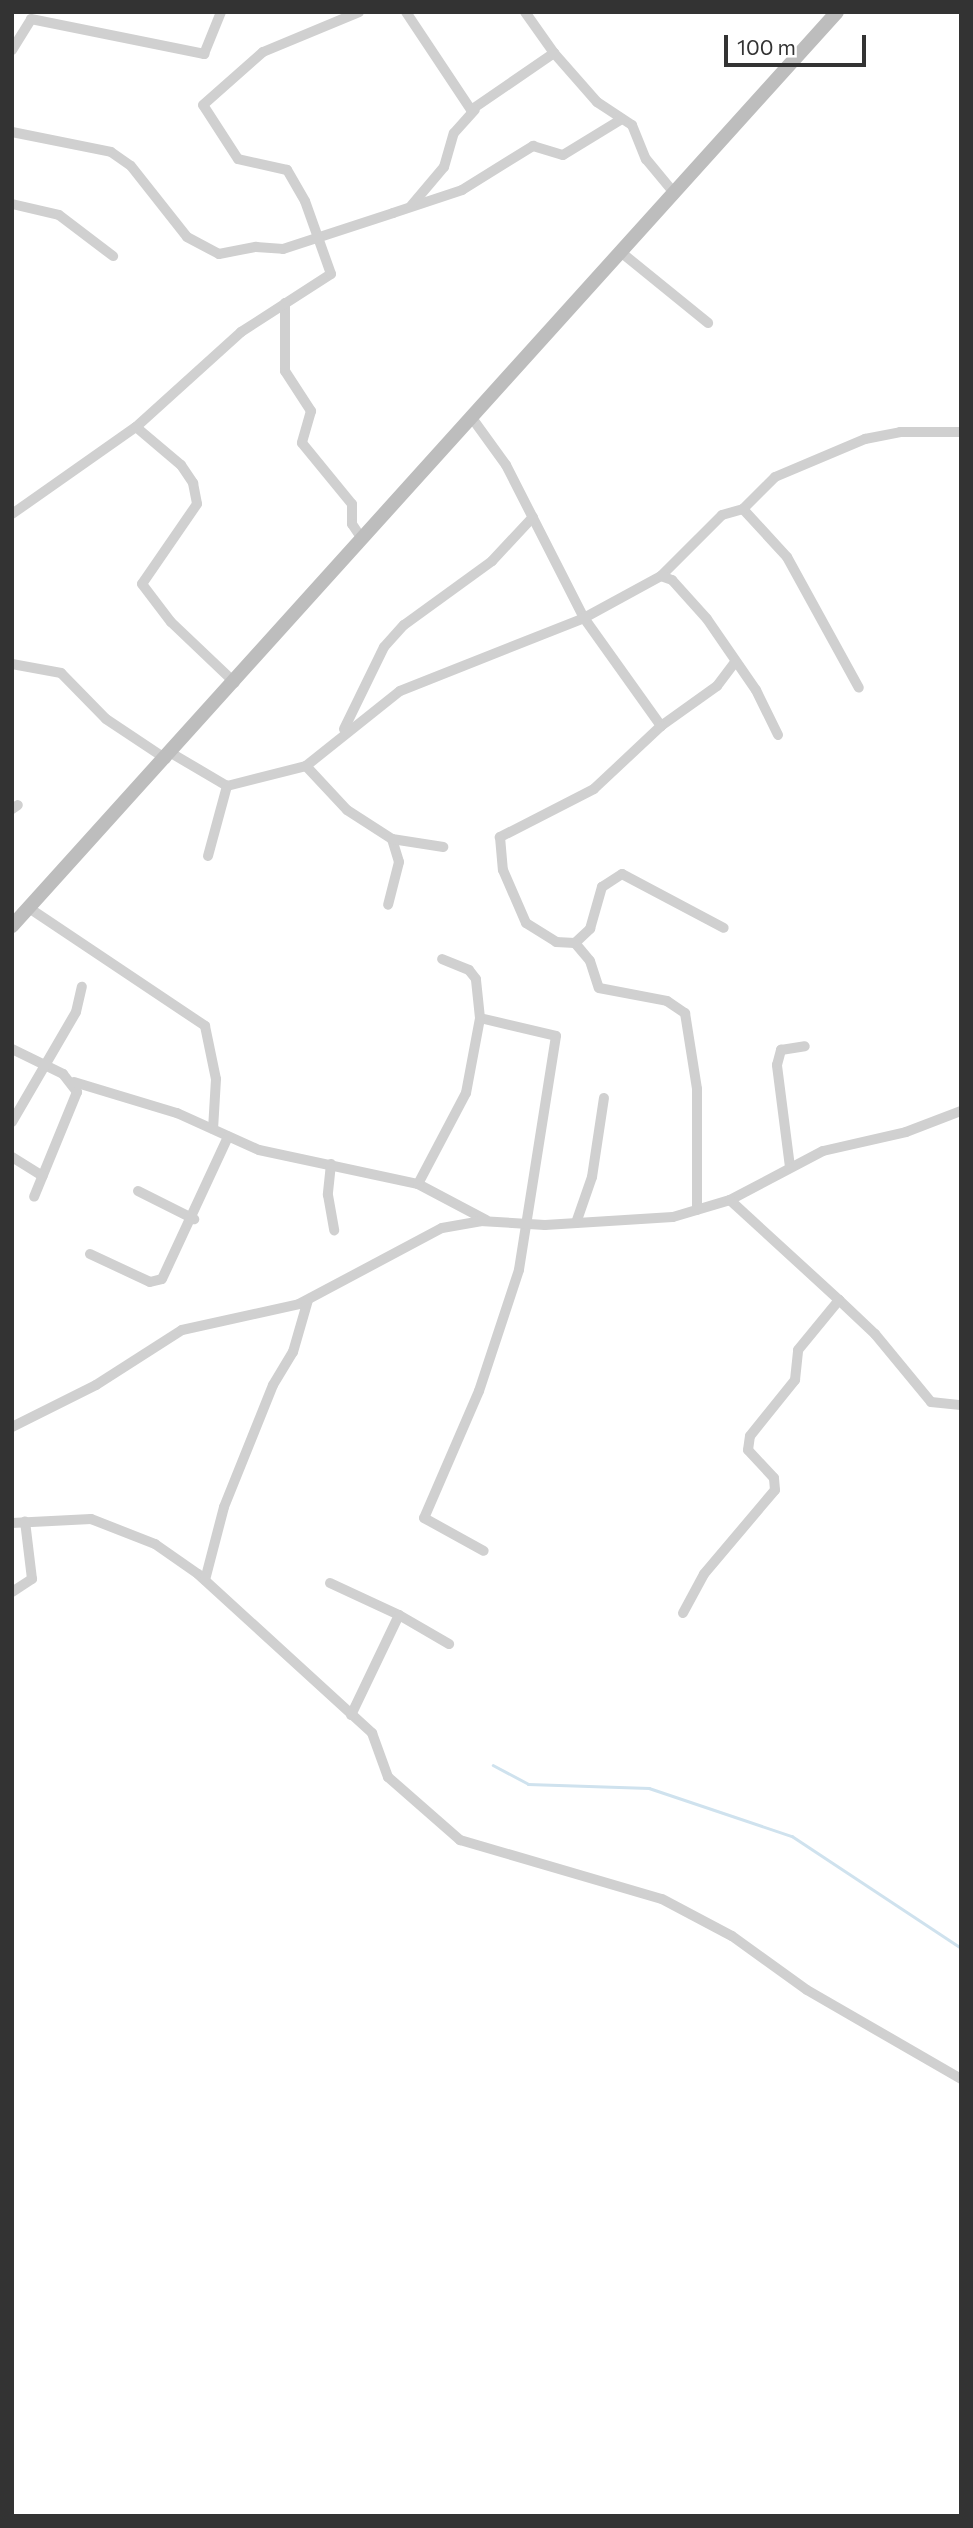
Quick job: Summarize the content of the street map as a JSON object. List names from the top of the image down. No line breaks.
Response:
{"scale_bar":"100 m"}
